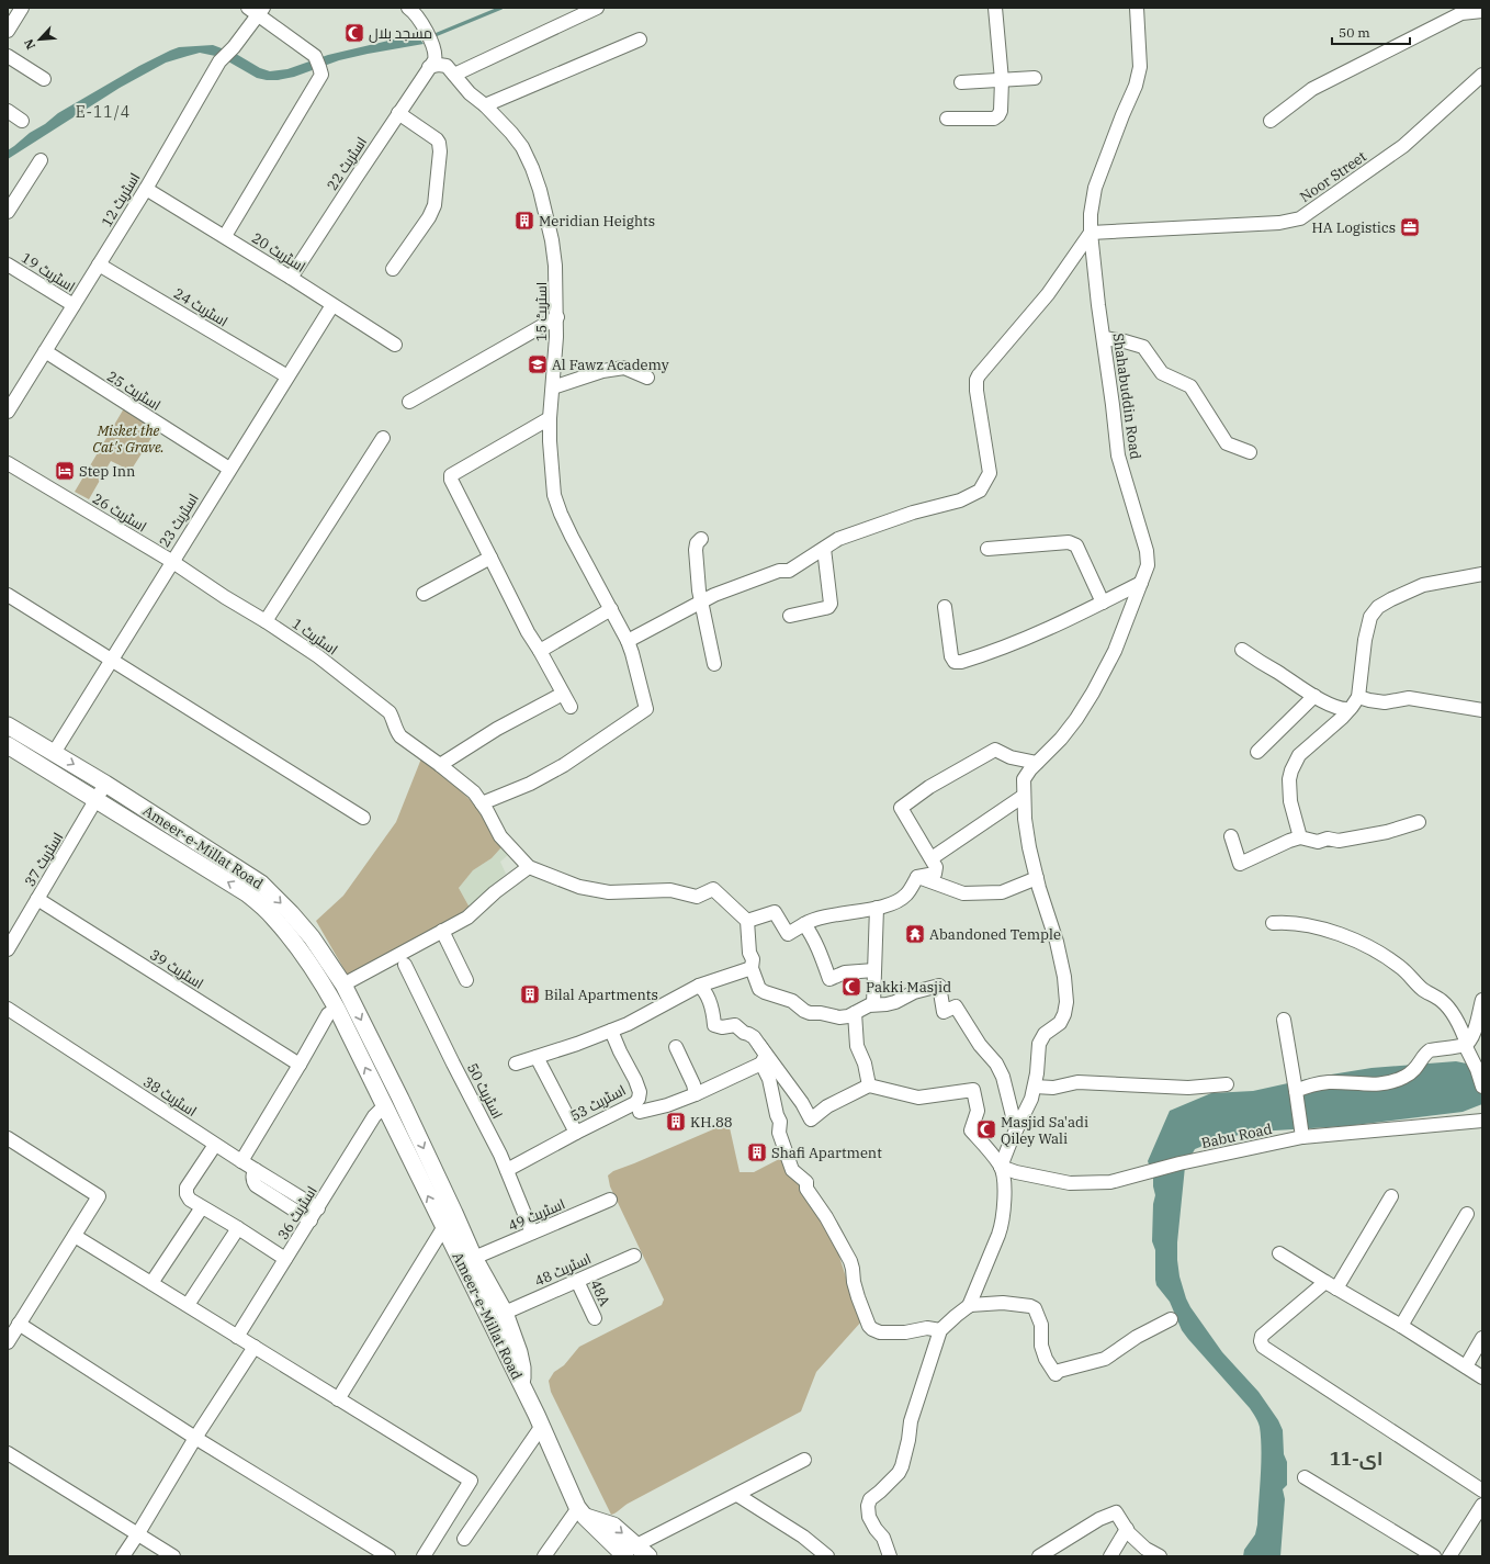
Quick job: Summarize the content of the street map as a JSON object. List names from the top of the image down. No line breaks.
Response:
{"streets":{"main road":["Ameer-e-Millat Road"],"street":["اسٹریٹ 22","Noor Street","اسٹریٹ 12","اسٹریٹ 20","اسٹریٹ 19","اسٹریٹ 24","اسٹریٹ 15","اسٹریٹ 25","Shahabuddin Road","اسٹریٹ 26","اسٹریٹ 23","اسٹریٹ 1","اسٹریٹ 37","اسٹریٹ 39","اسٹریٹ 50","اسٹریٹ 38","اسٹریٹ 53","Babu Road","اسٹریٹ 36","اسٹریٹ 49","اسٹریٹ 48","48A"]},"crossings":[["اسٹریٹ 22","اسٹریٹ 20"],["اسٹریٹ 22","اسٹریٹ 15"],["Noor Street","Shahabuddin Road"],["اسٹریٹ 12","اسٹریٹ 20"],["اسٹریٹ 12","اسٹریٹ 19"],["اسٹریٹ 12","اسٹریٹ 24"],["اسٹریٹ 12","اسٹریٹ 25"],["اسٹریٹ 20","اسٹریٹ 23"],["اسٹریٹ 24","اسٹریٹ 23"],["اسٹریٹ 15","اسٹریٹ 1"],["اسٹریٹ 25","اسٹریٹ 23"],["Shahabuddin Road","Babu Road"],["اسٹریٹ 26","اسٹریٹ 23"],["اسٹریٹ 26","اسٹریٹ 1"],["اسٹریٹ 23","اسٹریٹ 1"],["اسٹریٹ 23","Ameer-e-Millat Road"],["Ameer-e-Millat Road","اسٹریٹ 37"],["Ameer-e-Millat Road","اسٹریٹ 36"],["Ameer-e-Millat Road","اسٹریٹ 49"],["Ameer-e-Millat Road","اسٹریٹ 48"],["اسٹریٹ 37","اسٹریٹ 39"],["اسٹریٹ 50","اسٹریٹ 53"],["اسٹریٹ 50","اسٹریٹ 49"],["اسٹریٹ 38","اسٹریٹ 36"],["اسٹریٹ 48","48A"]],"districts":["E-11/4","ای-11"],"parks":["Misket the Cat's Grave."],"places":{"mosque":["مسجد بلال","Pakki Masjid","Masjid Sa'adi Qiley Wali"],"building":["Meridian Heights","Bilal Apartments","KH.88","Shafi Apartment"],"office":["HA Logistics"],"school or university":["Al Fawz Academy"],"hotel":["Step Inn"],"temple":["Abandoned Temple"]},"scale_bar":"50 m","north":"bottom left"}
